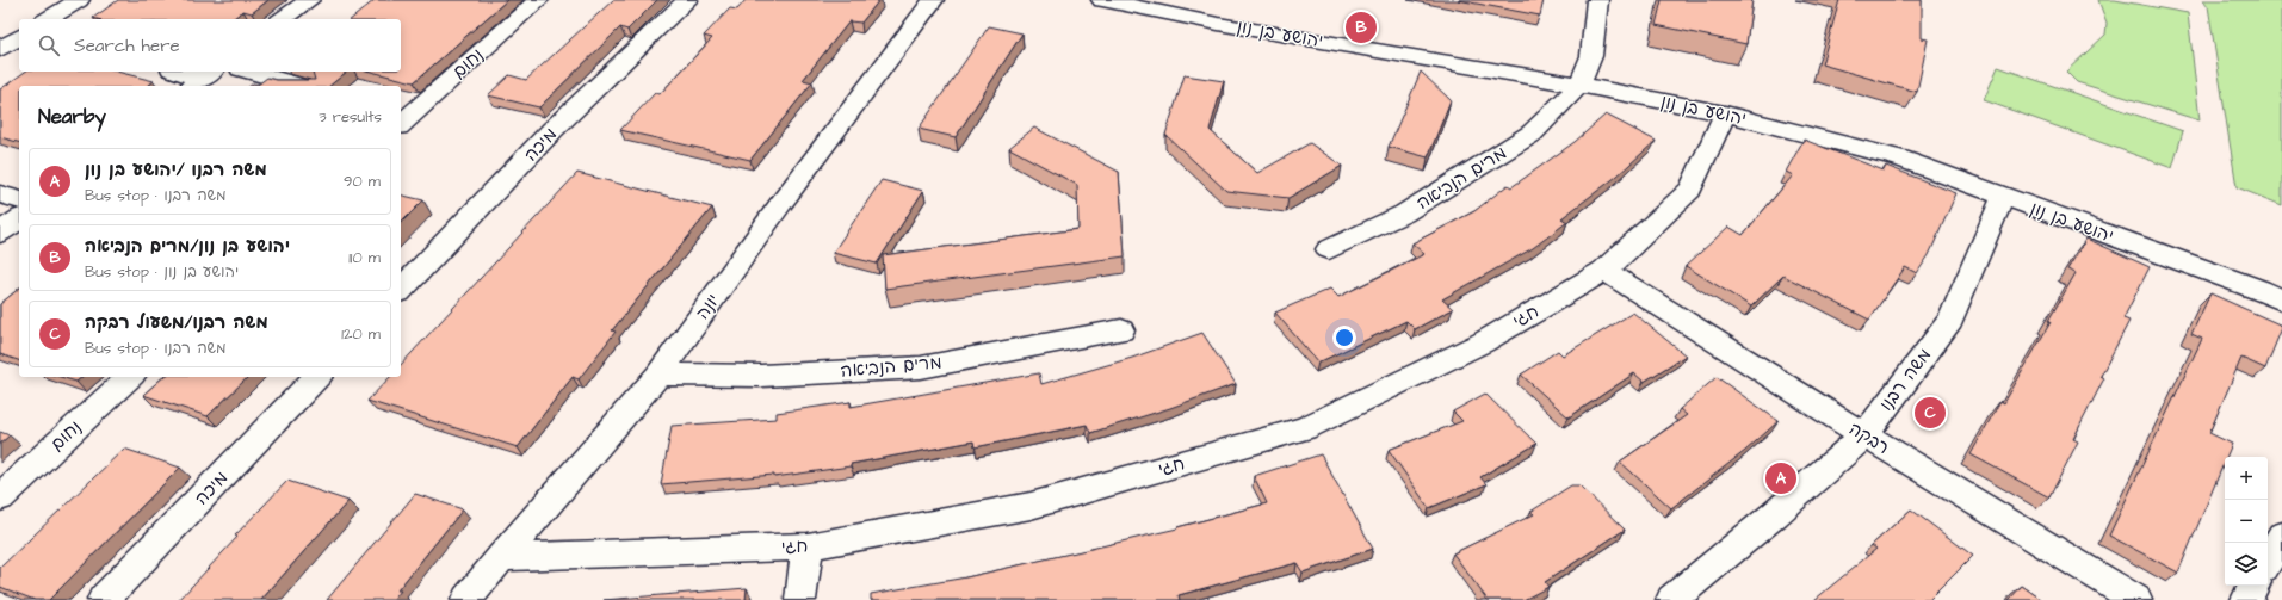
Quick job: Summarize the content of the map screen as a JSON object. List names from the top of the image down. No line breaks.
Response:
{"streets":{"street":["יהושע בן נון","נחום","מיכה","מרים הנביאה","יונה","חגי","משה רבנו","רבקה"]},"crossings":[["יהושע בן נון","מרים הנביאה"],["יהושע בן נון","חגי"],["יהושע בן נון","משה רבנו"],["מרים הנביאה","יונה"],["יונה","חגי"],["חגי","רבקה"],["משה רבנו","רבקה"]],"page":{"pins":["B","C","A"],"search":"Search here","heading":["Nearby","3 results"],"list":[{"mark":"A","name":"משה רבנו /יהושע בן נון","note":"Bus stop · משה רבנו","value":"90 m"},{"mark":"B","name":"יהושע בן נון/מרים הנביאה","note":"Bus stop · יהושע בן נון","value":"110 m"},{"mark":"C","name":"משה רבנו/משעול רבקה","note":"Bus stop · משה רבנו","value":"120 m"}],"map_buttons":["+","−"]}}
